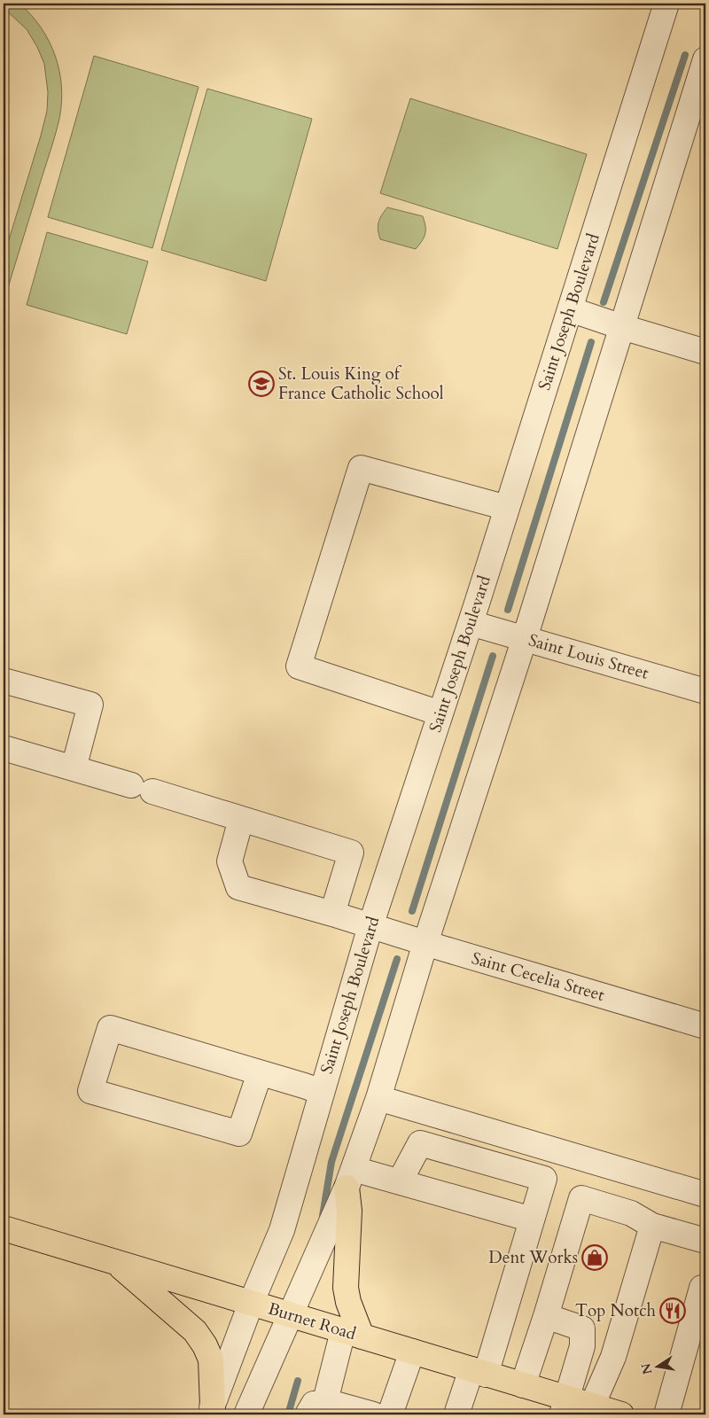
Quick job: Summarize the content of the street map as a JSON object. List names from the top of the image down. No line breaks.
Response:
{"streets":{"main road":["Burnet Road"],"street":["Saint Joseph Boulevard","Saint Louis Street","Saint Cecelia Street"]},"crossings":[["Saint Joseph Boulevard","Saint Louis Street"],["Saint Joseph Boulevard","Saint Cecelia Street"],["Saint Joseph Boulevard","Burnet Road"]],"places":{"school or university":["St. Louis King of France Catholic School"],"shop":["Dent Works"],"restaurant":["Top Notch"]},"north":"left"}
